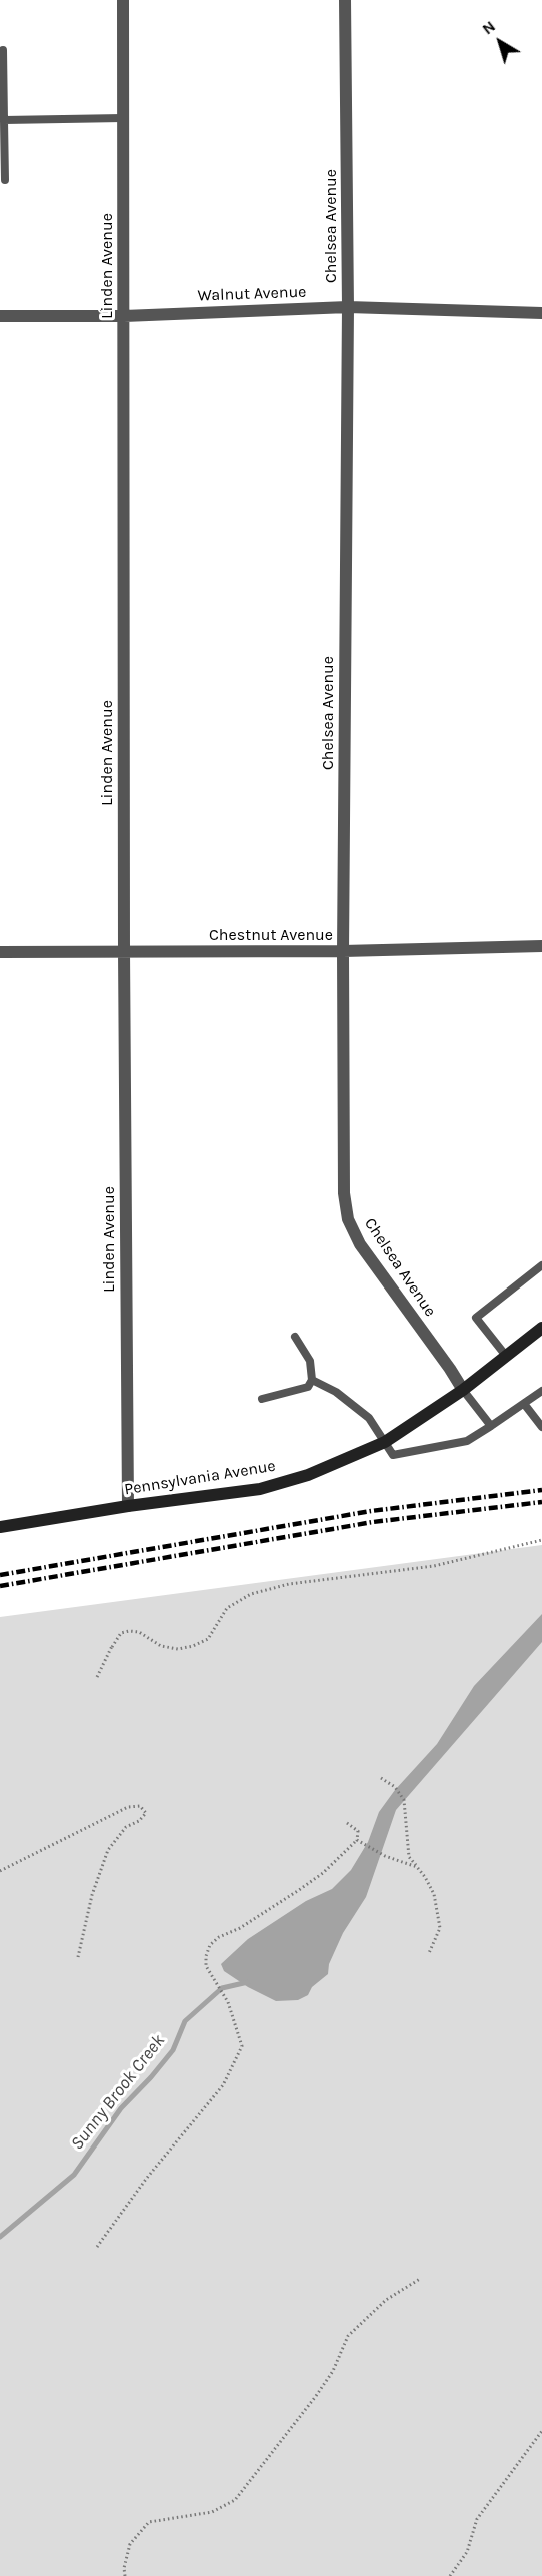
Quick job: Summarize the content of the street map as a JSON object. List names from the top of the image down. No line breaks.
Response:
{"streets":{"main road":["Pennsylvania Avenue"],"street":["Chelsea Avenue","Linden Avenue","Walnut Avenue","Chestnut Avenue"]},"crossings":[["Chelsea Avenue","Walnut Avenue"],["Chelsea Avenue","Chestnut Avenue"],["Chelsea Avenue","Pennsylvania Avenue"],["Linden Avenue","Walnut Avenue"],["Linden Avenue","Chestnut Avenue"],["Linden Avenue","Pennsylvania Avenue"]],"water":["Sunny Brook Creek"],"north":"top left"}
